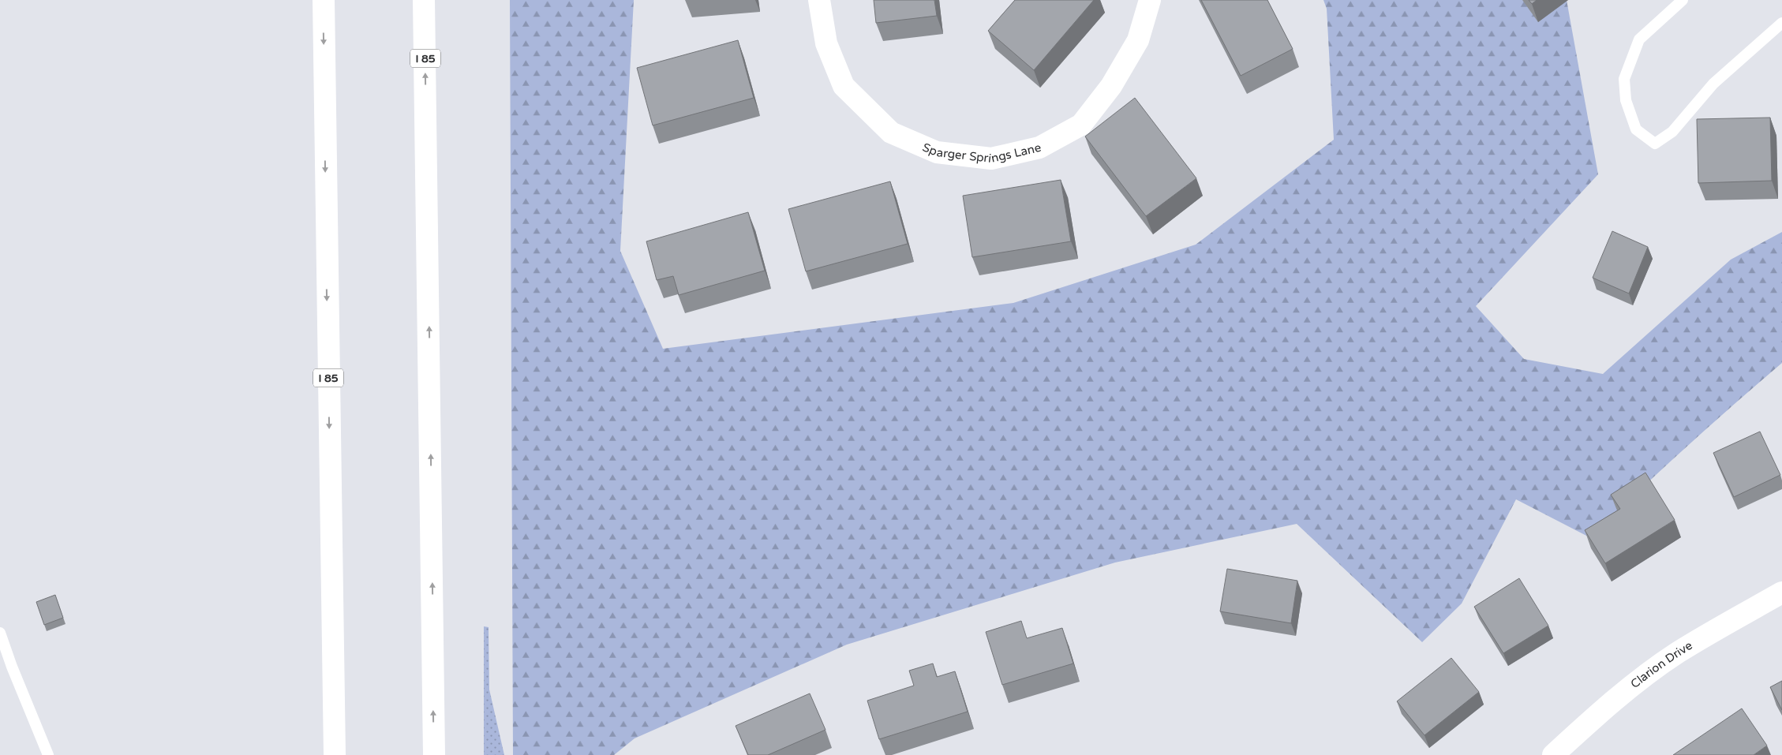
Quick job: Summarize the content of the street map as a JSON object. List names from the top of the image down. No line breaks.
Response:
{"streets":{"main road":["I 85","Sparger Springs Lane","Clarion Drive"]}}
